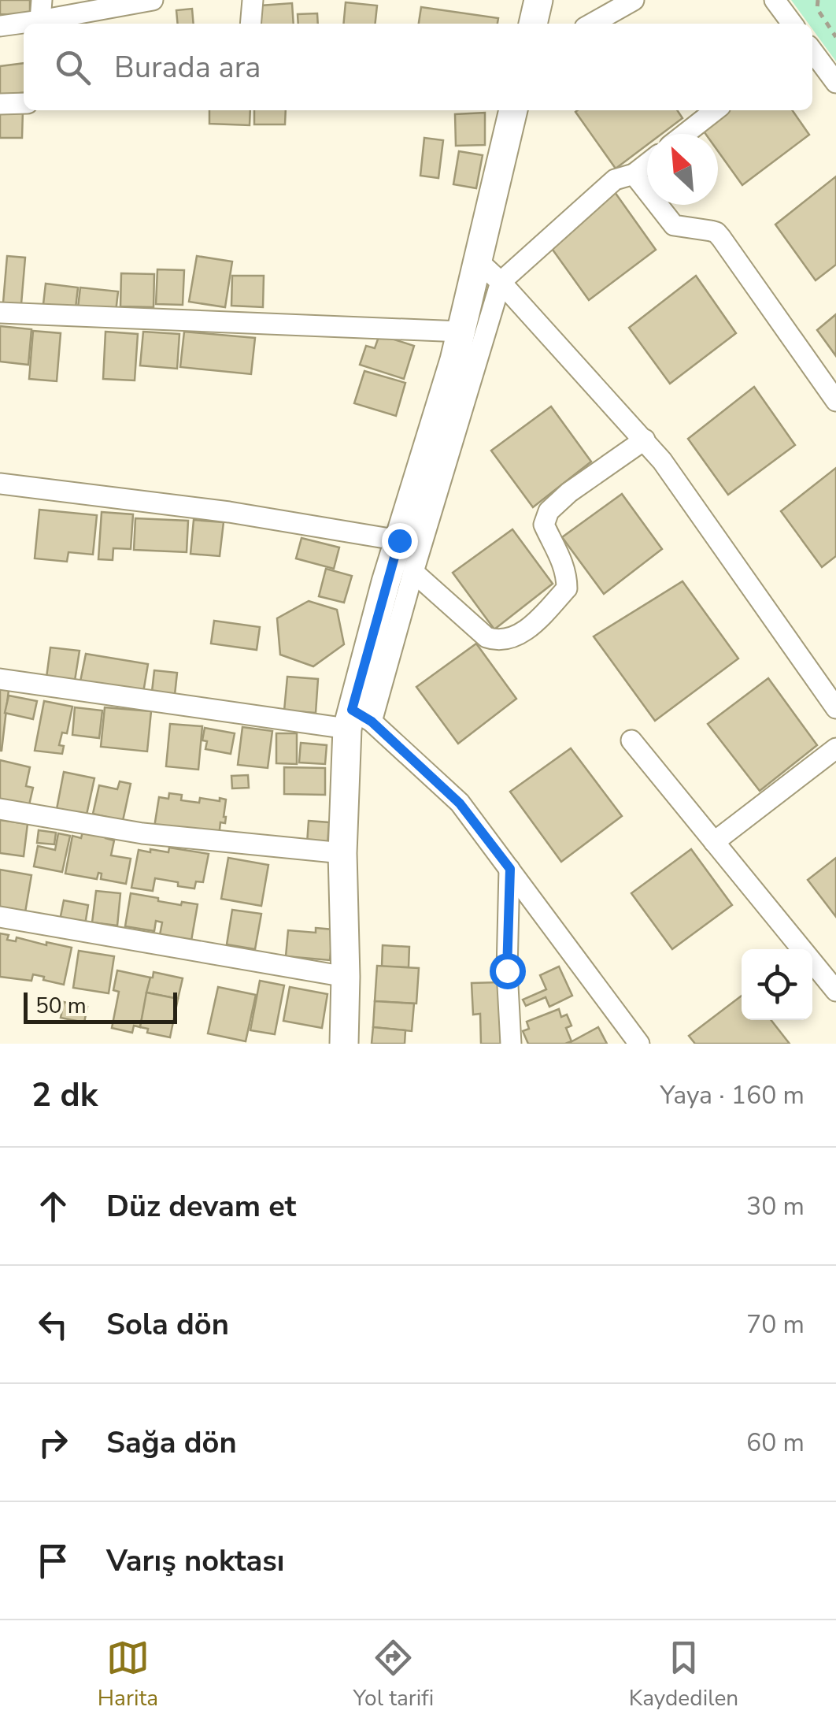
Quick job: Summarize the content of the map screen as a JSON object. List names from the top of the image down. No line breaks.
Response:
{"scale_bar":"50 m","north":"top left","page":{"search":"Burada ara","scale":"50 m","heading":["2 dk","Yaya · 160 m"],"list":[["Düz devam et","30 m"],["Sola dön","70 m"],["Sağa dön","60 m"],"Varış noktası"],"nav":["Harita","Yol tarifi","Kaydedilen"]}}
